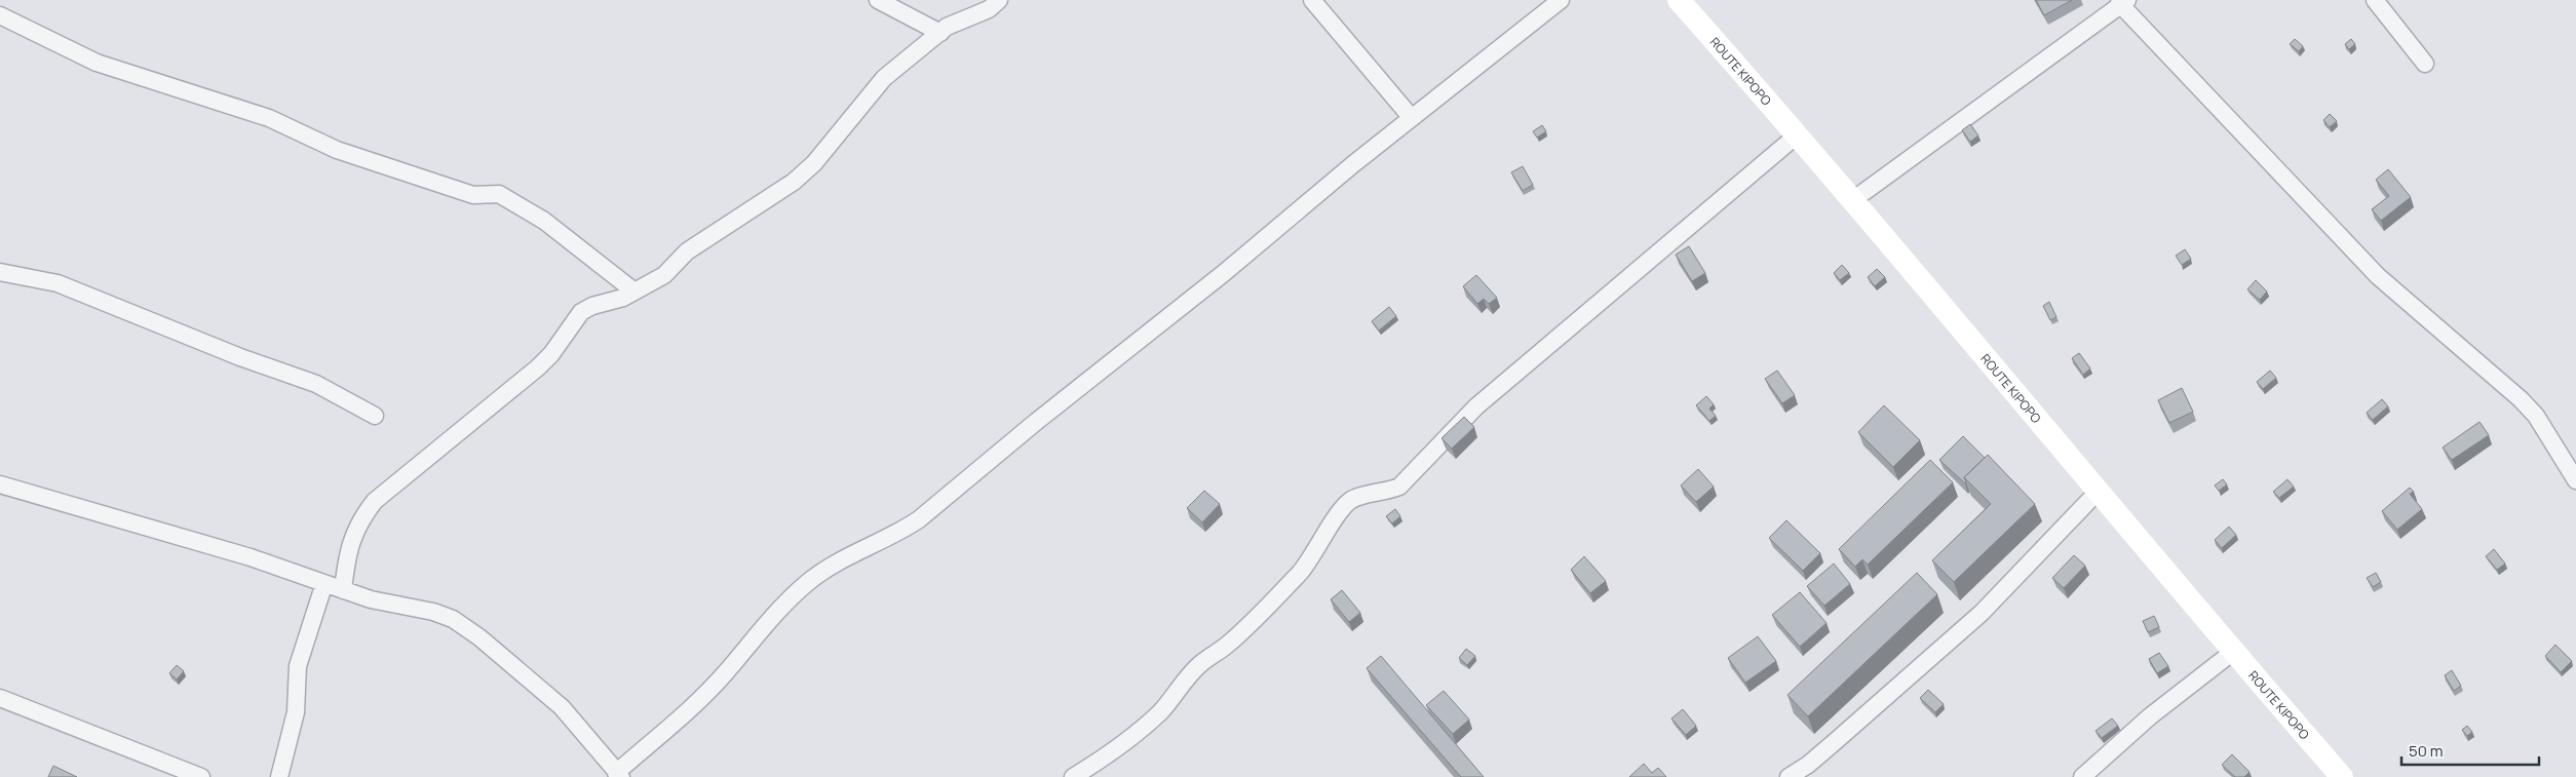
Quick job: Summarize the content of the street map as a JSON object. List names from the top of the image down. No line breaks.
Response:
{"streets":{"main road":["ROUTE KIPOPO"]},"scale_bar":"50 m"}
